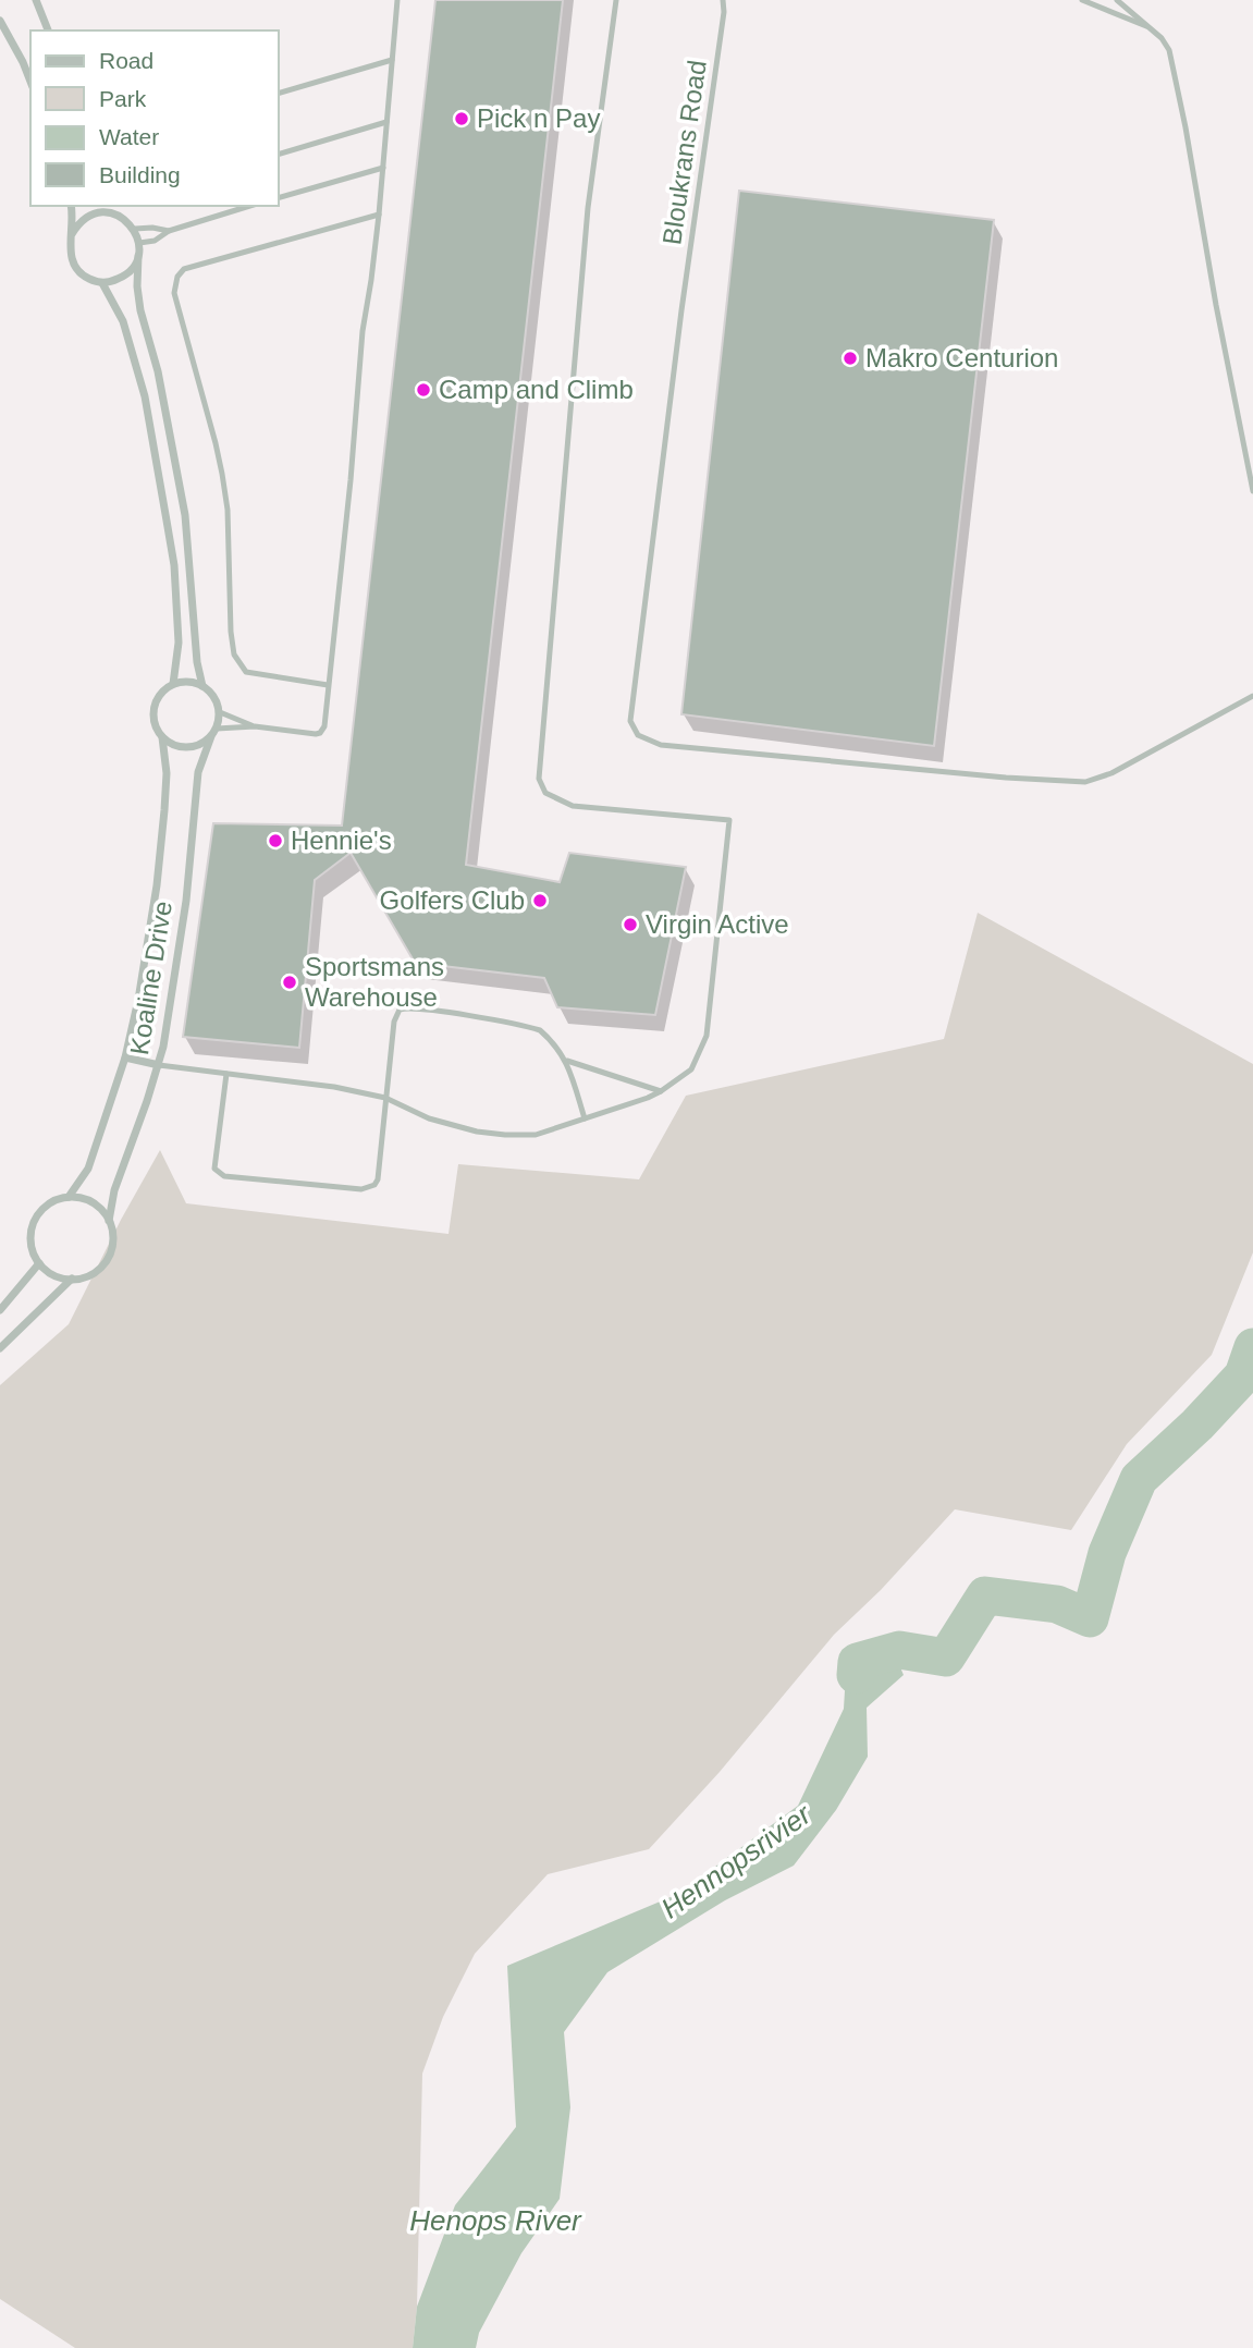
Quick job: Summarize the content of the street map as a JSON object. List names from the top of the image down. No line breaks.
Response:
{"streets":{"street":["Koaline Drive"],"lane":["Bloukrans Road"]},"water":["Hennopsrivier","Henops River"],"places":["Pick n Pay","Makro Centurion","Camp and Climb","Hennie's","Golfers Club","Virgin Active","Sportsmans Warehouse"],"legend":["Road","Park","Water","Building"]}
